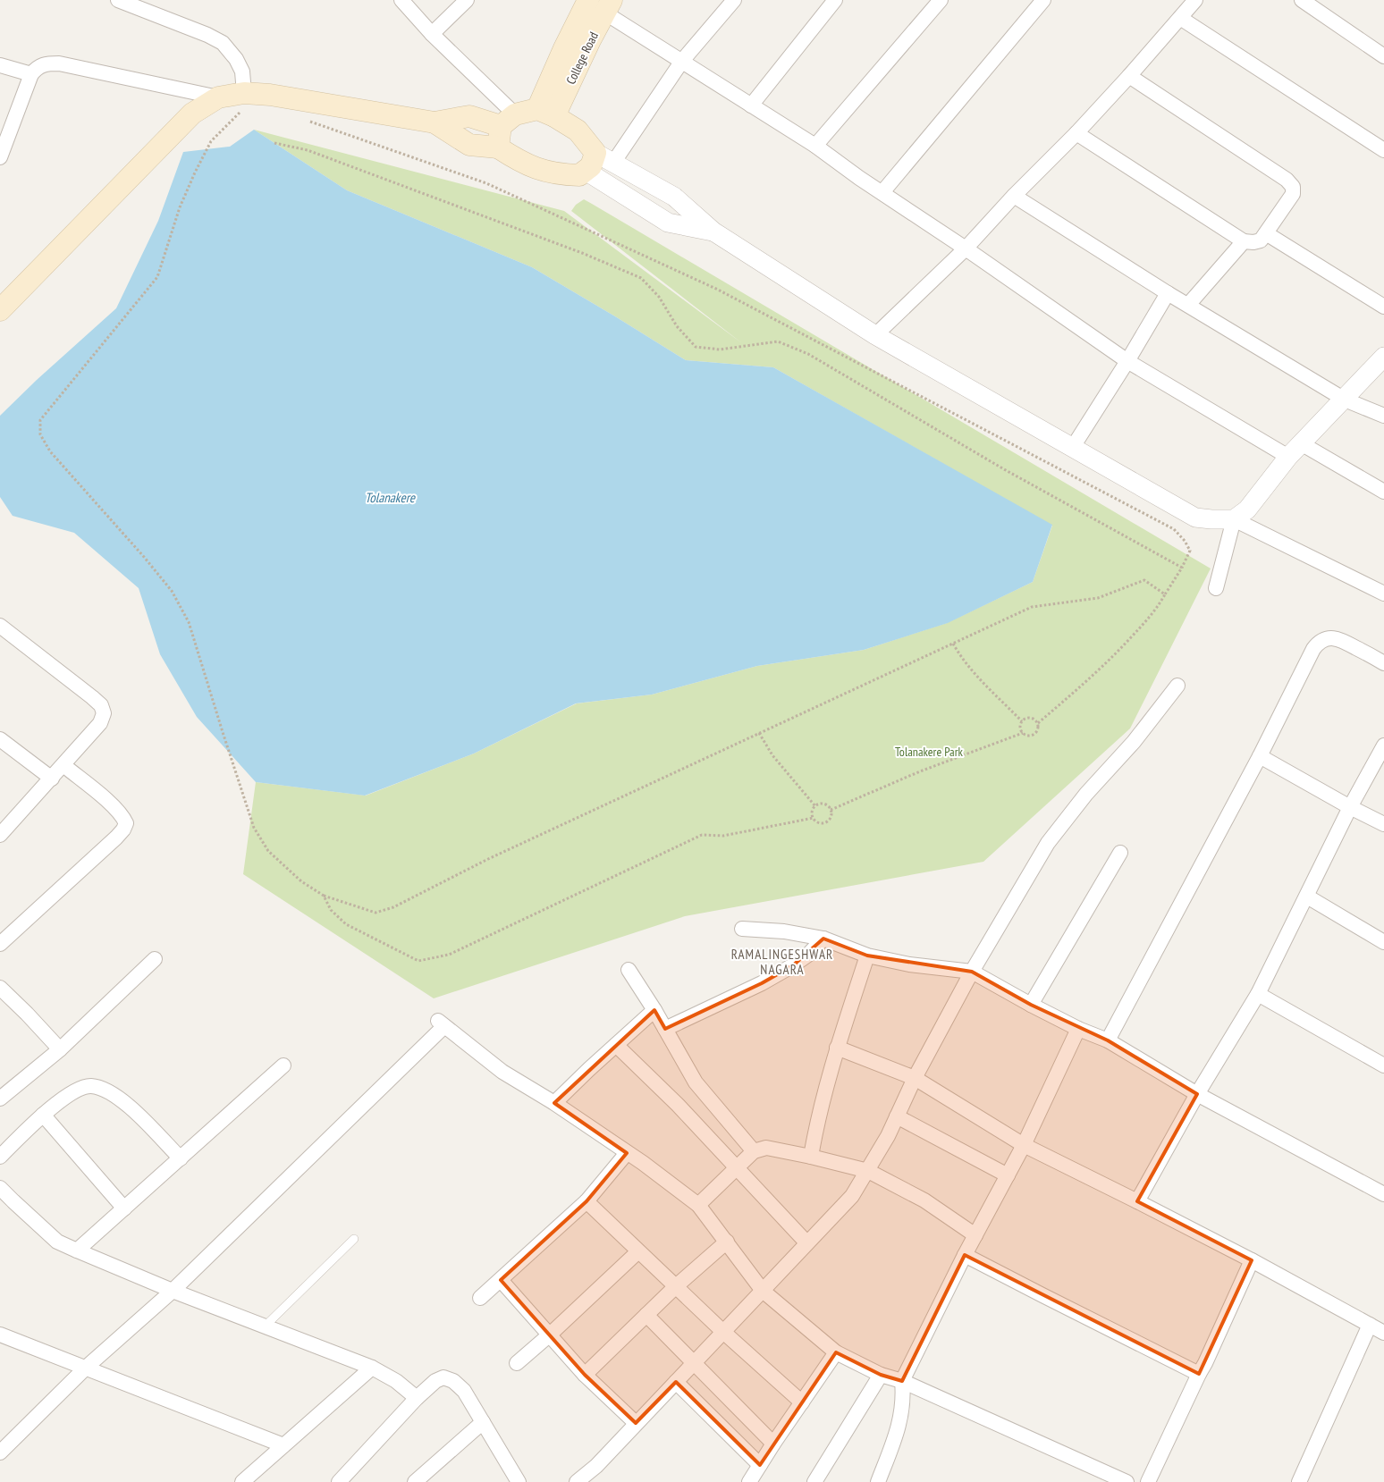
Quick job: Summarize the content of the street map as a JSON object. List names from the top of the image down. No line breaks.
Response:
{"streets":{"main road":["College Road"]},"districts":["RAMALINGESHWAR NAGARA"],"water":["Tolanakere"],"parks":["Tolanakere Park"]}
